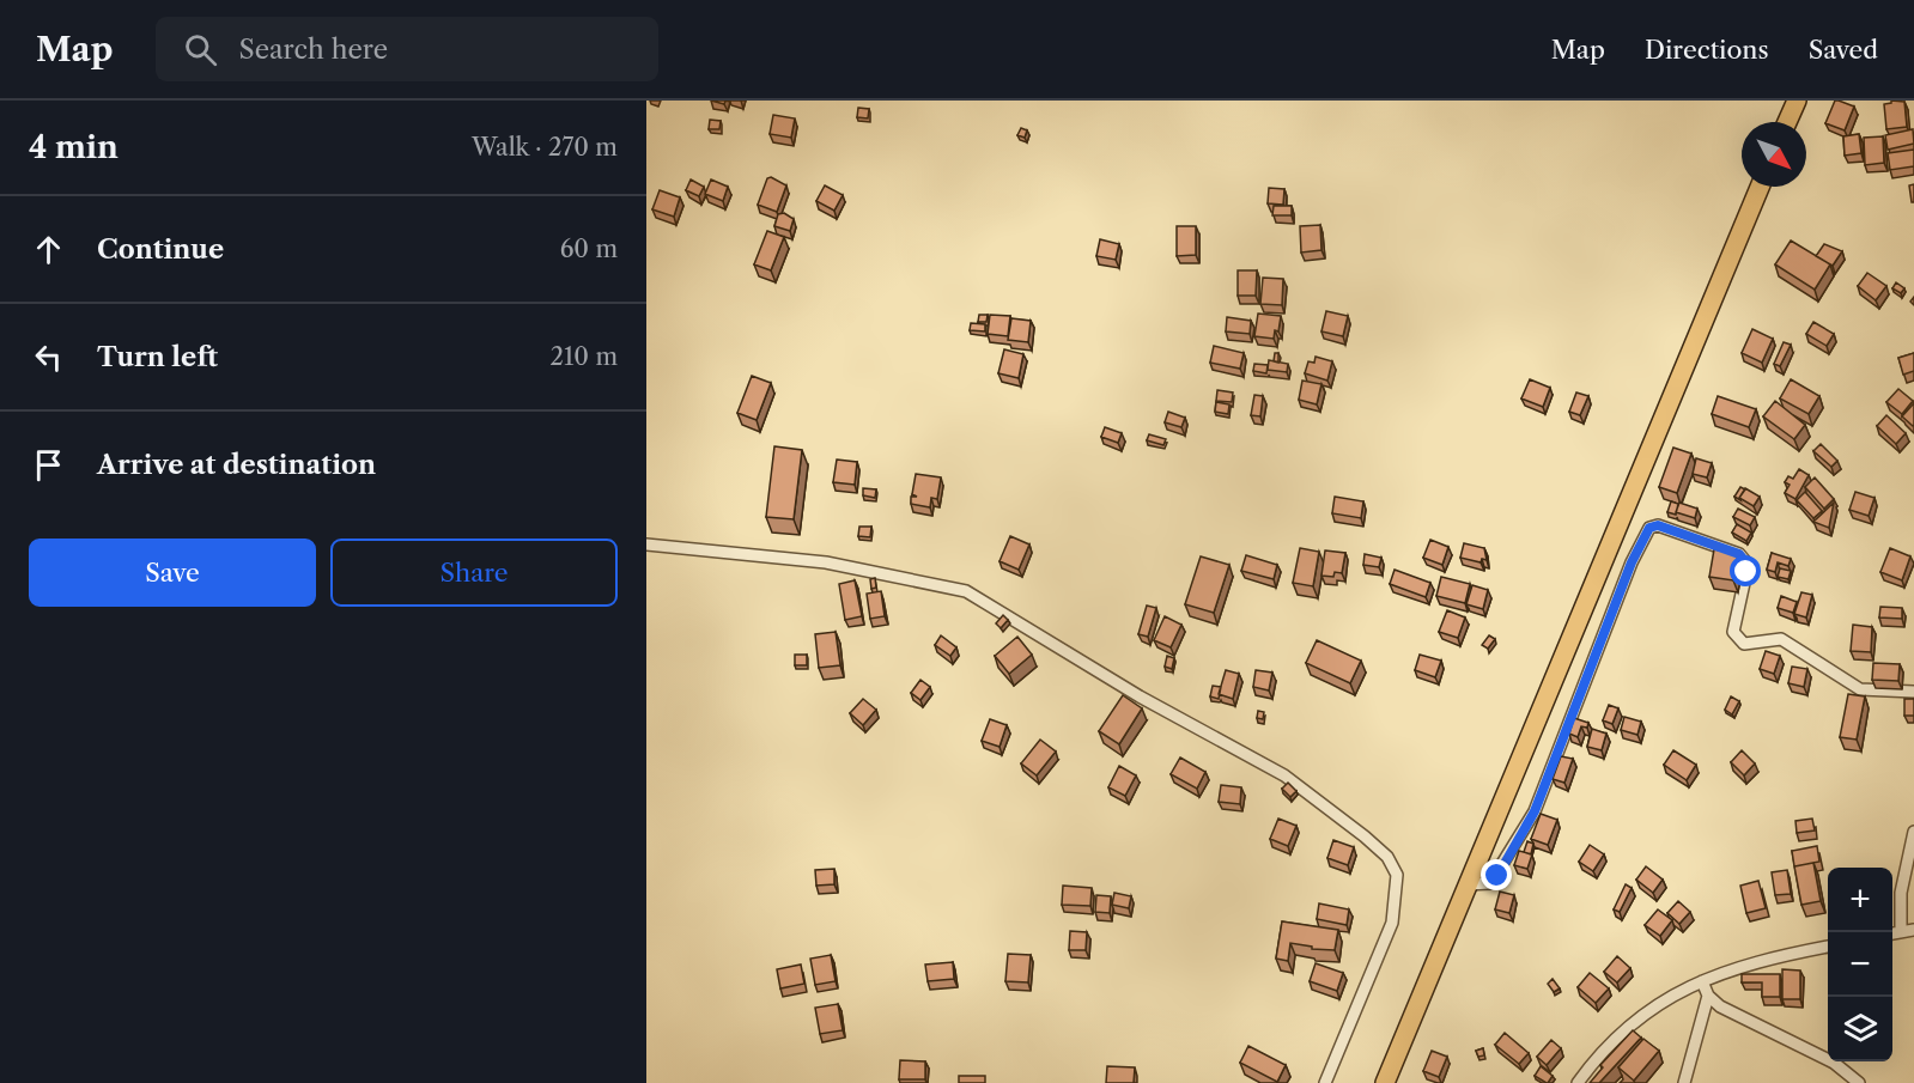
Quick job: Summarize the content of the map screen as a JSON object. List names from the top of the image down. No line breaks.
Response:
{"north":"bottom right","page":{"header":"Map","search":"Search here","nav":["Map","Directions","Saved"],"heading":["4 min","Walk · 270 m"],"list":[["Continue","60 m"],["Turn left","210 m"],"Arrive at destination"],"buttons":["Save","Share"],"map_buttons":["+","−"]}}
